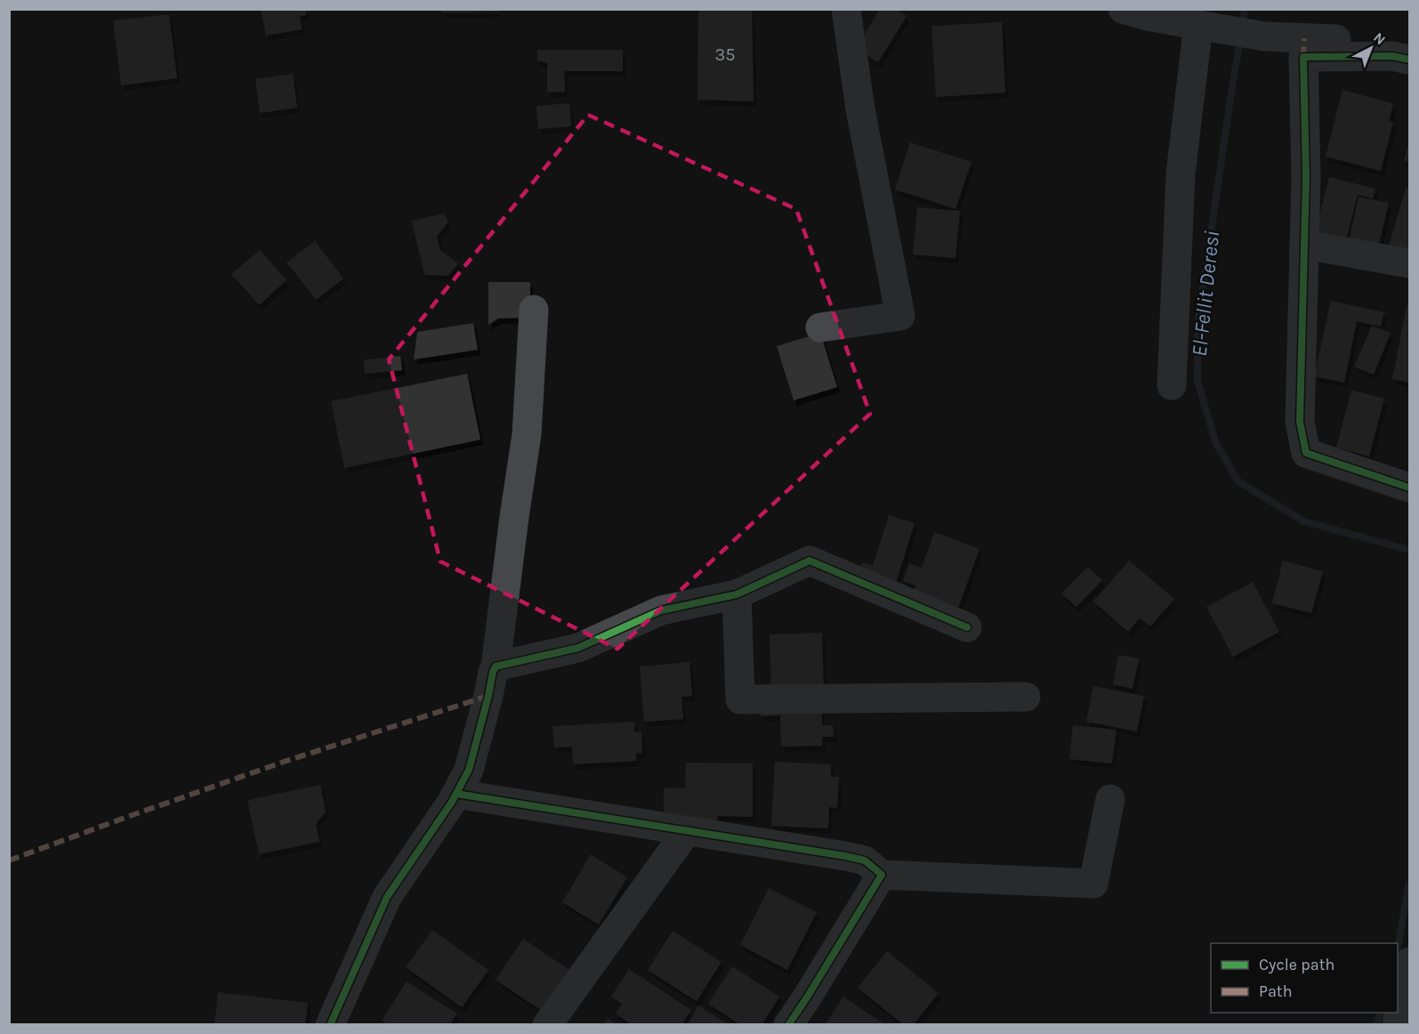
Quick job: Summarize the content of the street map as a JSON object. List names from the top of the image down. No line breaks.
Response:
{"water":["El-Fellit Deresi"],"house_numbers":["35"],"legend":["Cycle path","Path"],"north":"top right"}
